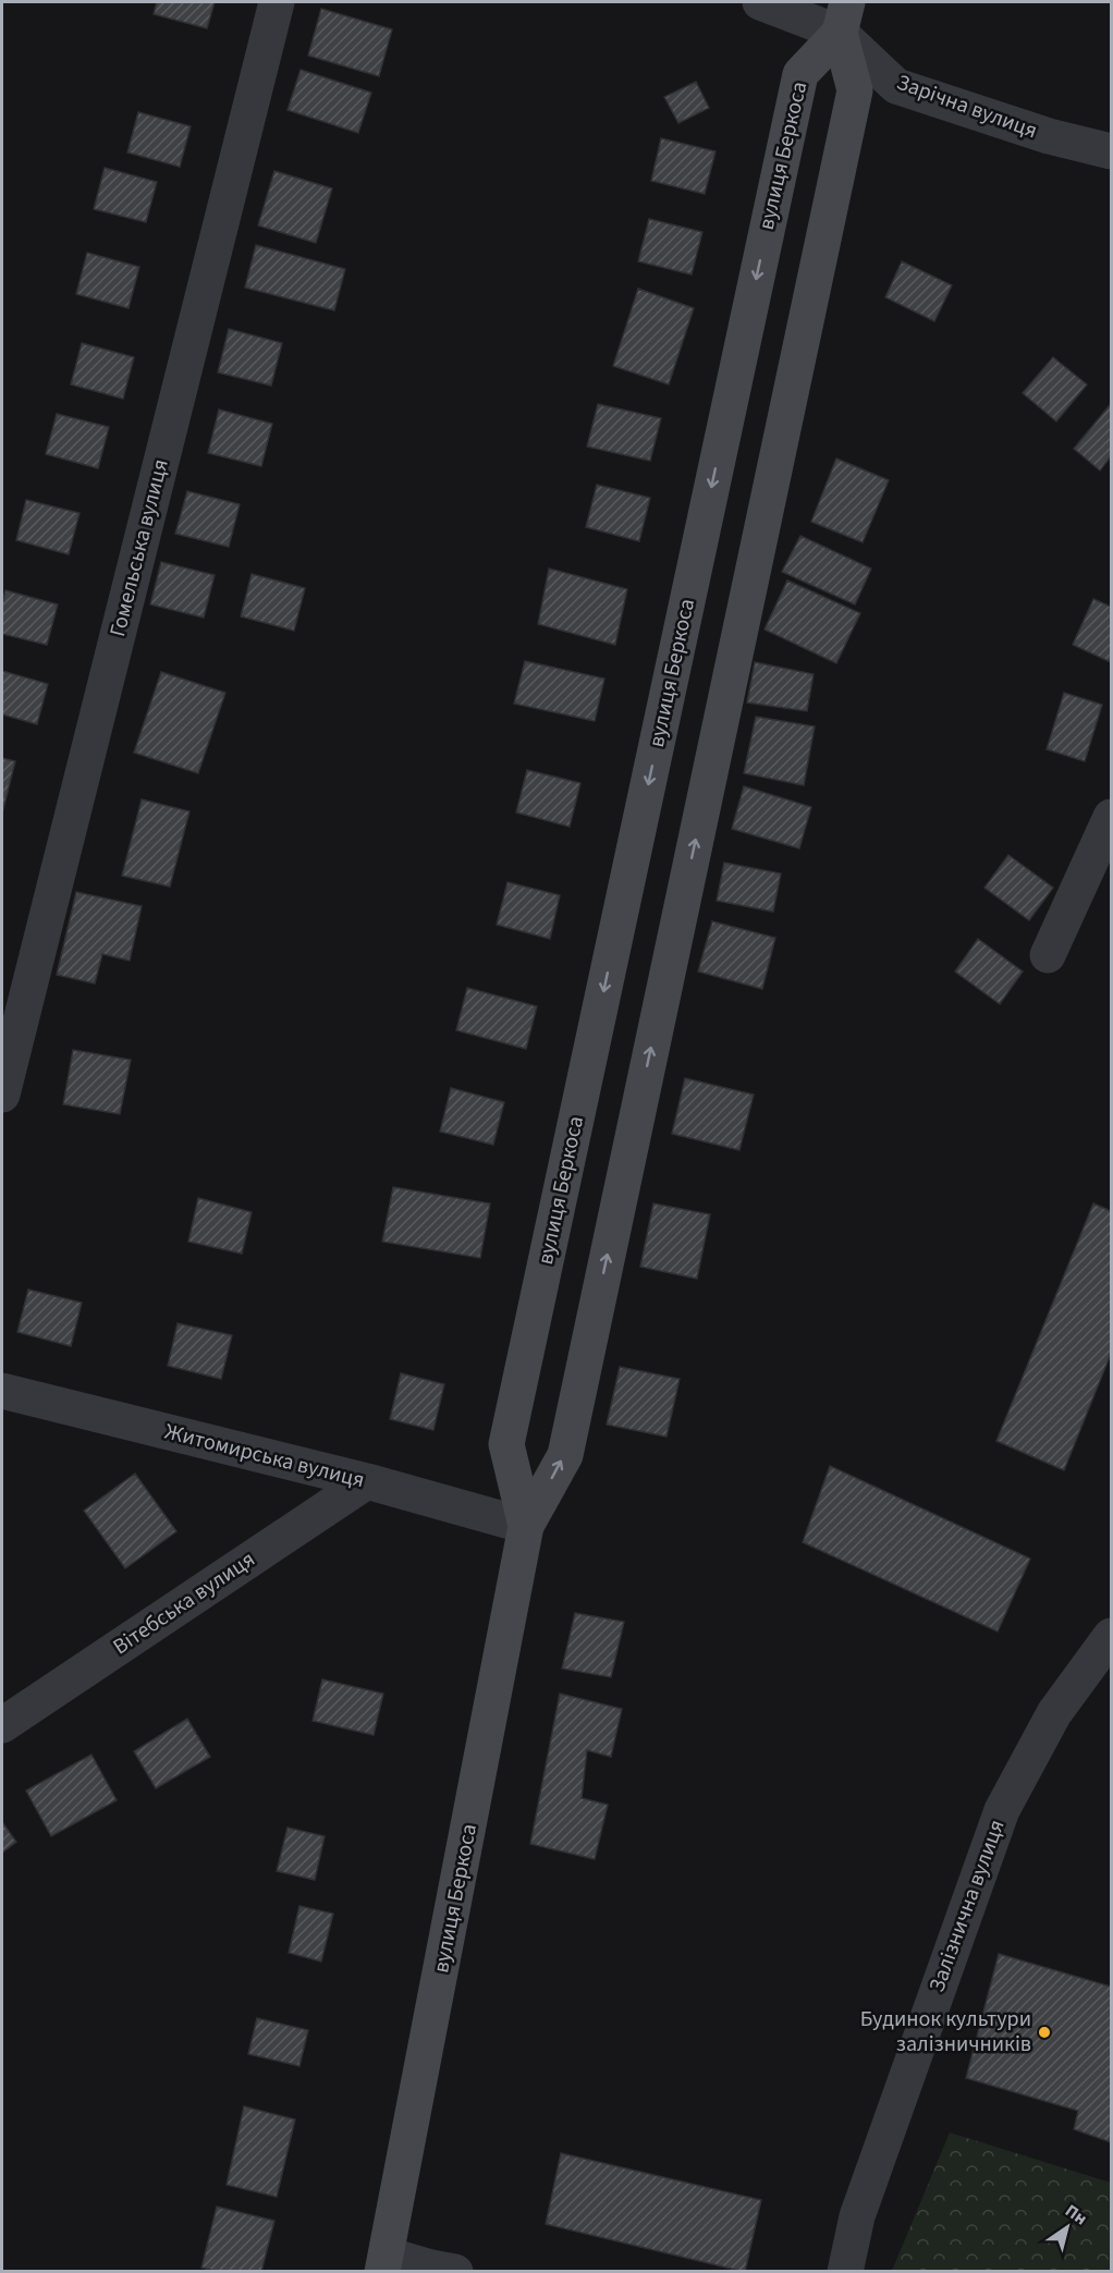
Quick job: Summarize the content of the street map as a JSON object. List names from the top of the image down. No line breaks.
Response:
{"streets":{"street":["Зарічна вулиця","вулиця Беркоса","Гомельська вулиця","Житомирська вулиця","Вітебська вулиця","Залізнична вулиця"]},"crossings":[["Зарічна вулиця","вулиця Беркоса"],["вулиця Беркоса","Житомирська вулиця"],["Житомирська вулиця","Вітебська вулиця"]],"places":["Будинок культури залізничників"],"north":"top right"}
